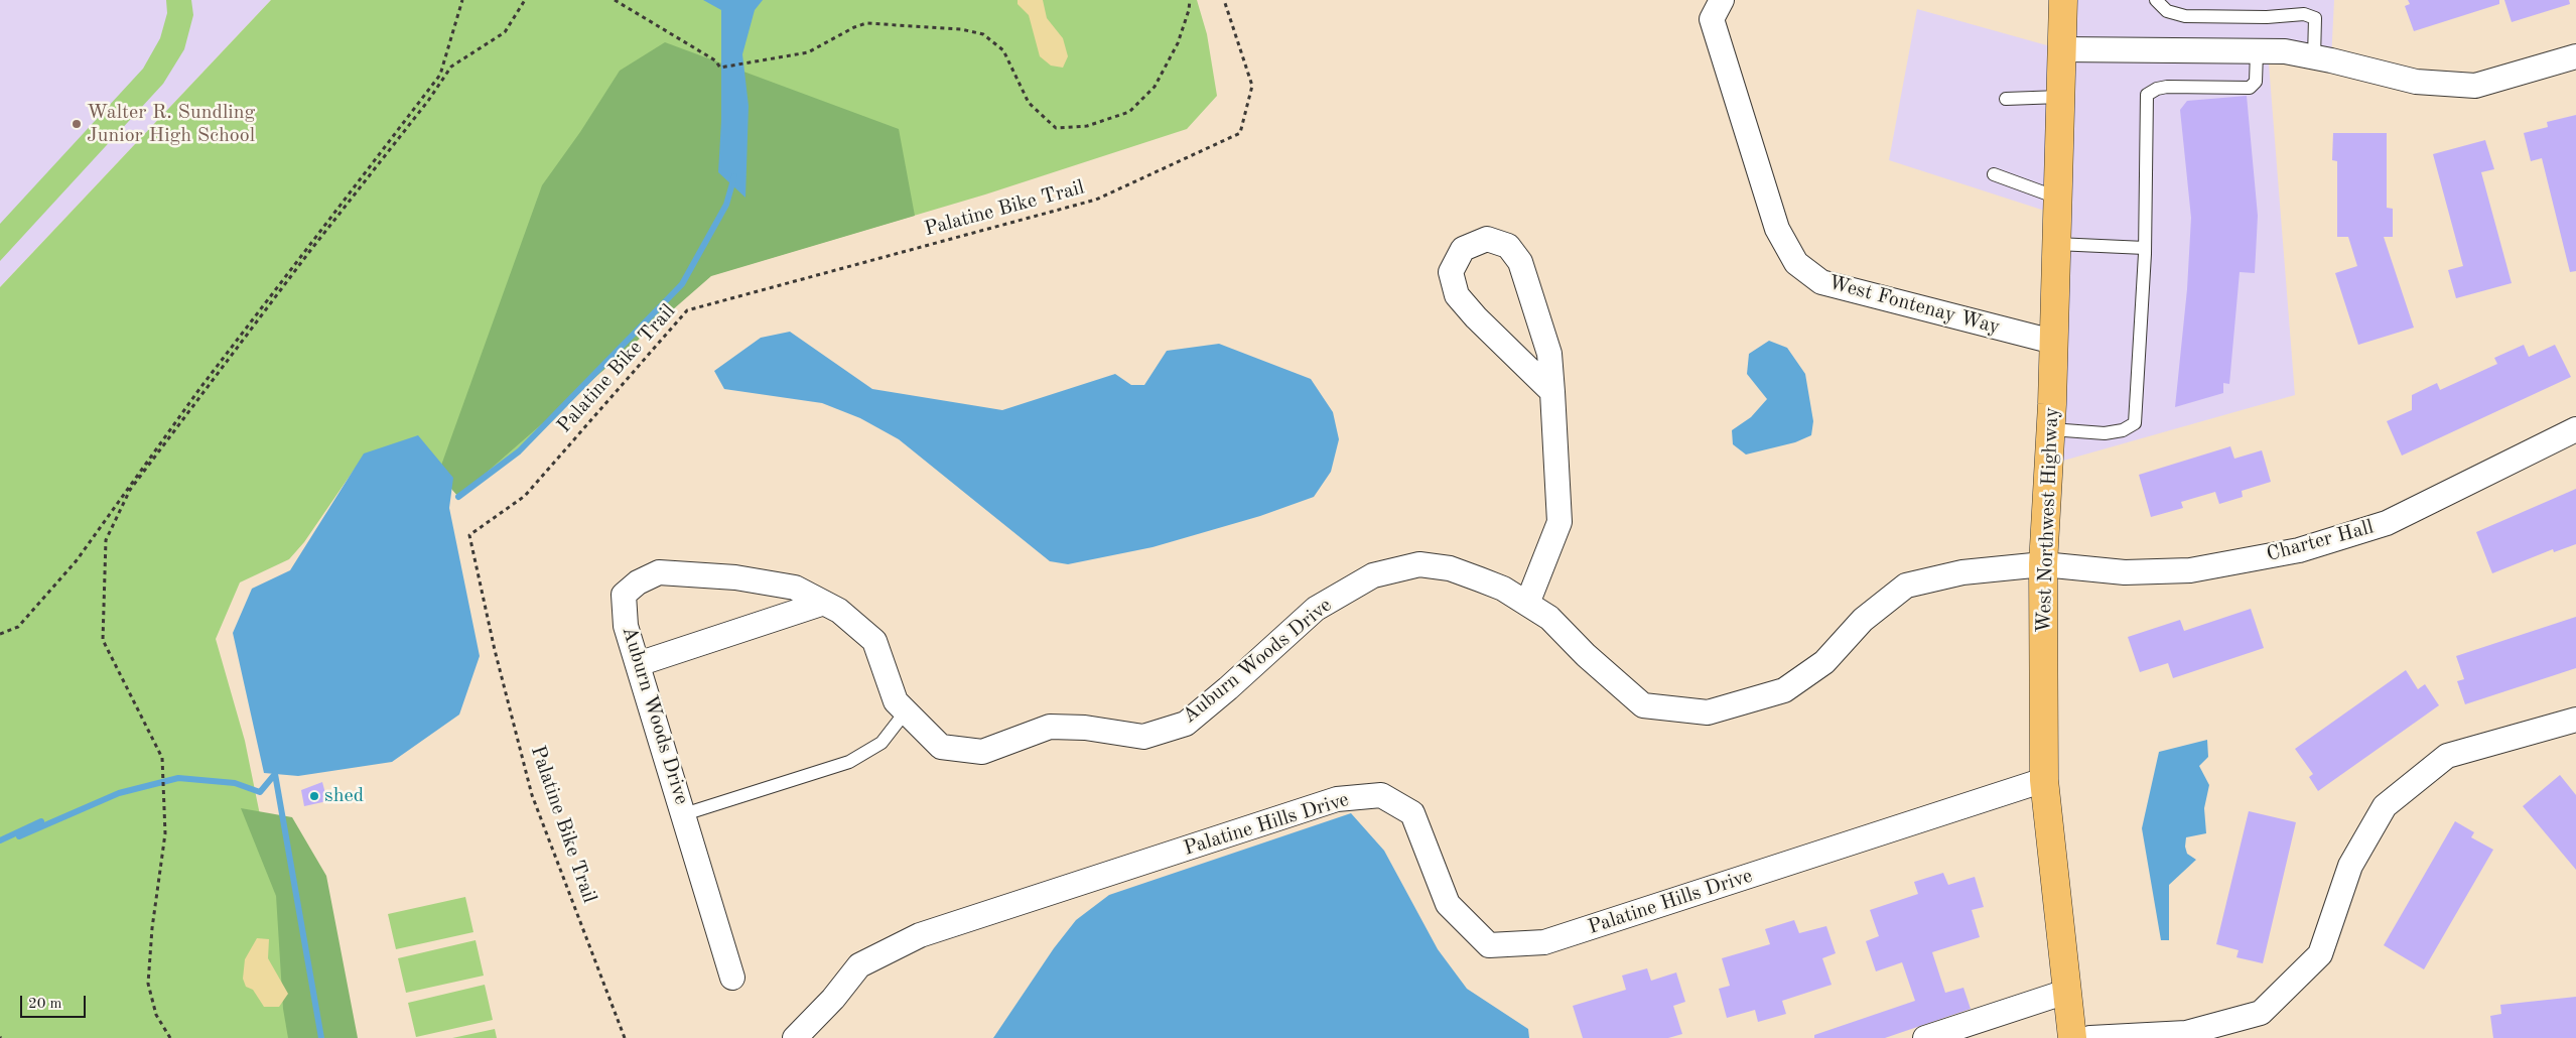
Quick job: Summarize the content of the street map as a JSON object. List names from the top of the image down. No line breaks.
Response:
{"streets":{"main road":["West Northwest Highway"],"street":["West Fontenay Way","Charter Hall","Auburn Woods Drive","Palatine Hills Drive"],"path":["Palatine Bike Trail"]},"crossings":[["West Fontenay Way","West Northwest Highway"],["West Northwest Highway","Charter Hall"],["West Northwest Highway","Auburn Woods Drive"],["West Northwest Highway","Palatine Hills Drive"],["Charter Hall","Auburn Woods Drive"]],"places":["Walter R. Sundling Junior High School","shed"],"scale_bar":"20 m"}
